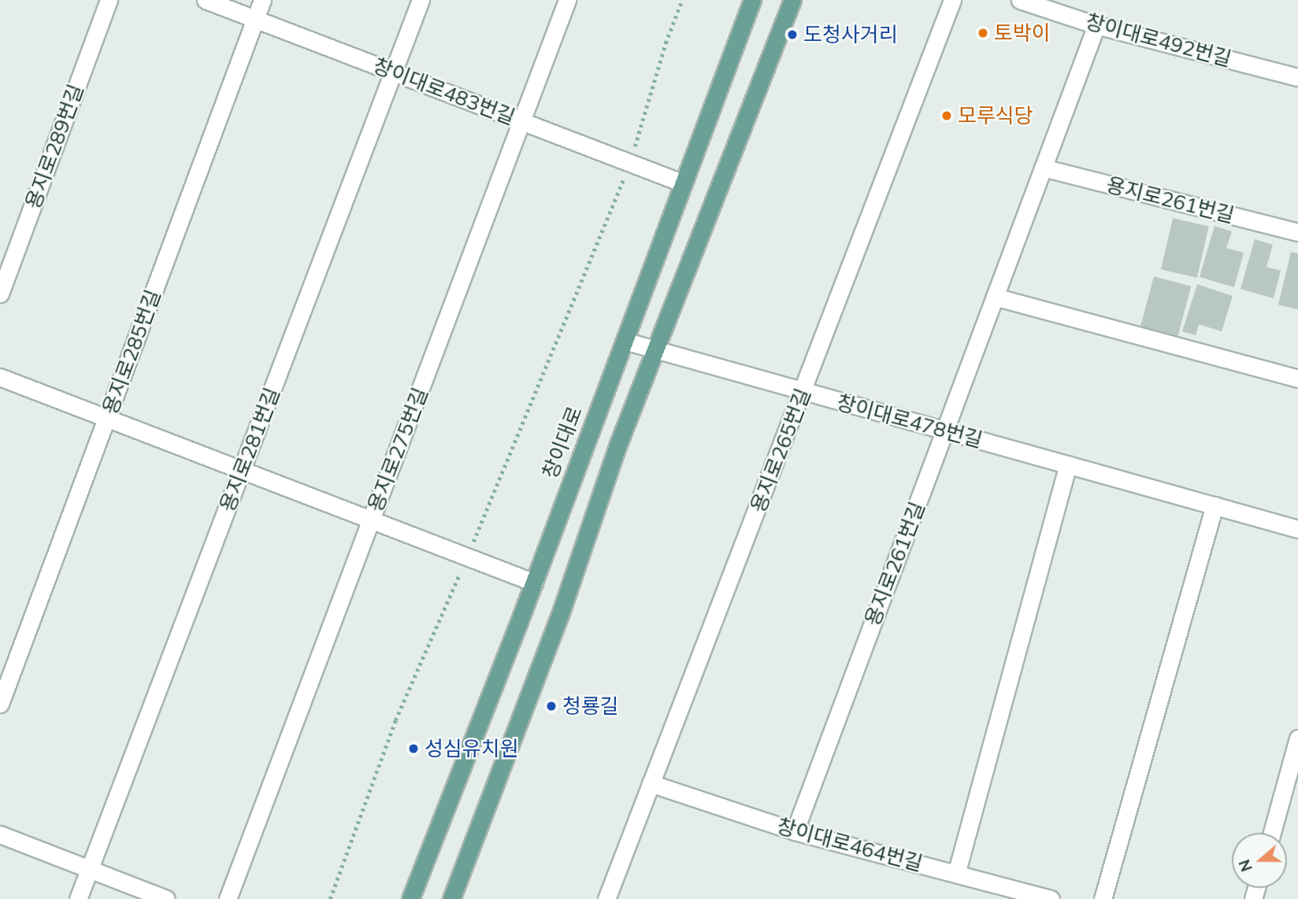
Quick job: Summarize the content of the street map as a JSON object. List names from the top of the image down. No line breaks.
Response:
{"streets":{"main road":["창이대로"],"street":["창이대로492번길","창이대로483번길","용지로289번길","용지로261번길","용지로285번길","창이대로478번길","용지로281번길","용지로275번길","용지로265번길","창이대로464번길"]},"crossings":[["창이대로492번길","용지로261번길"],["창이대로483번길","용지로285번길"],["창이대로483번길","창이대로"],["창이대로483번길","용지로281번길"],["창이대로483번길","용지로275번길"],["용지로261번길","창이대로478번길"],["용지로261번길","창이대로464번길"],["창이대로478번길","창이대로"],["창이대로478번길","용지로265번길"],["용지로265번길","창이대로464번길"]],"places":["토박이","도청사거리","모루식당","청룡길","성심유치원"],"north":"left"}
